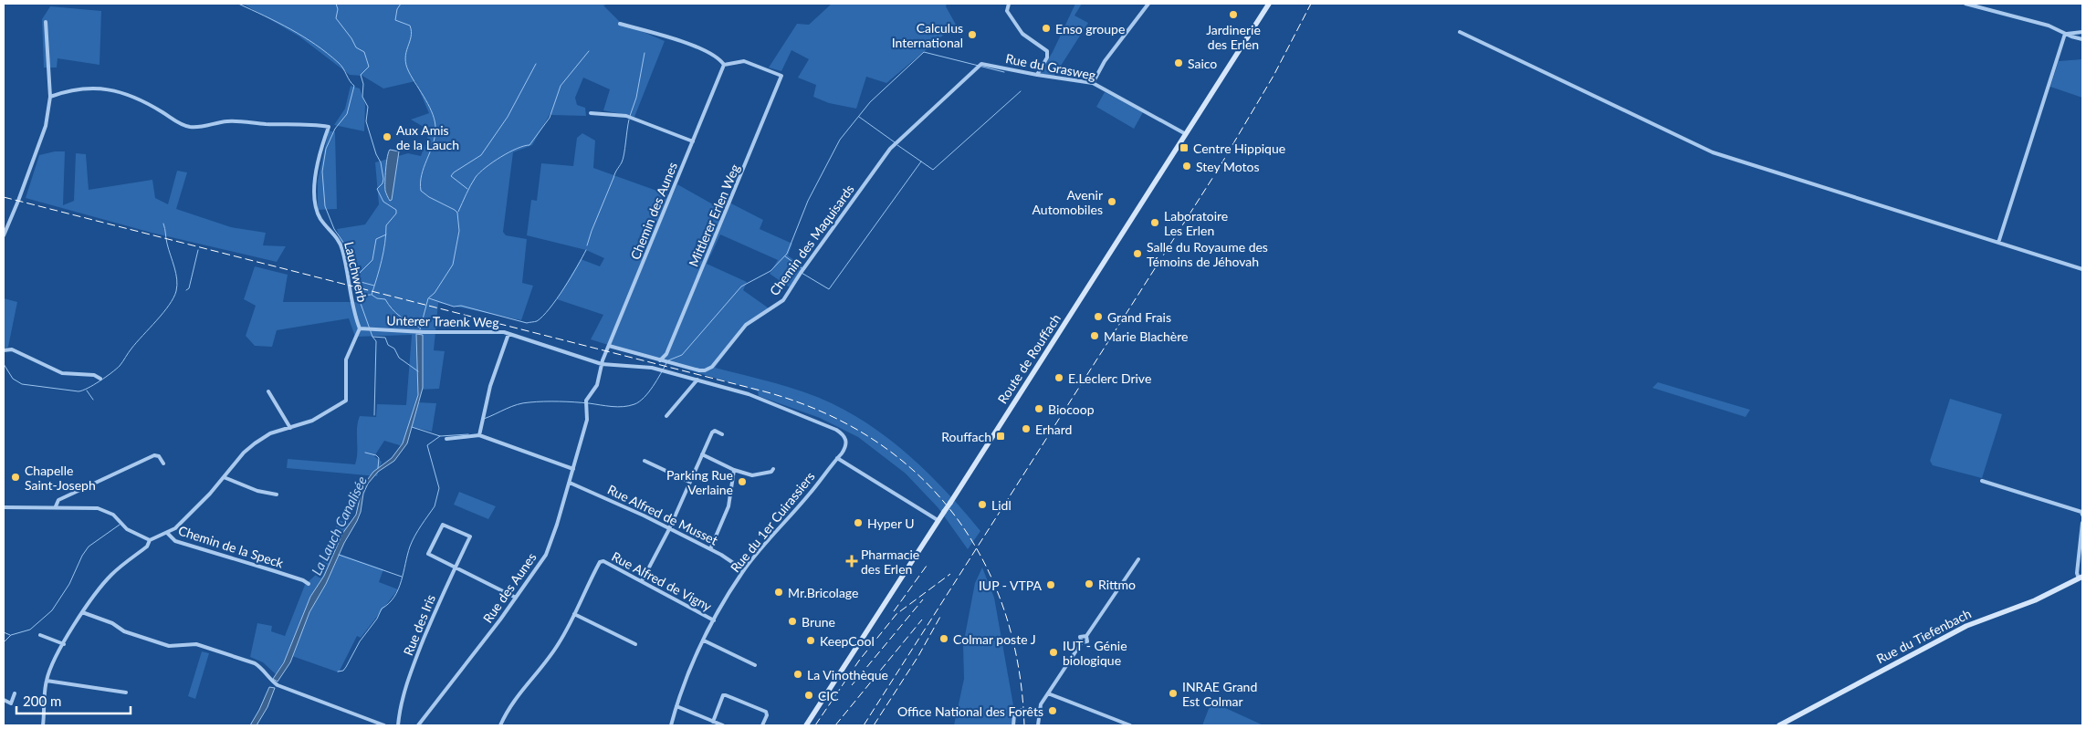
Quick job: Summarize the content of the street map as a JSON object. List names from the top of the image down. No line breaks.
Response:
{"streets":{"main road":["Route de Rouffach","Rue du Tiefenbach"],"street":["Rue du Grasweg","Chemin des Aunes","Mittlerer Erlen Weg","Chemin des Maquisards","Lauchwerb","Unterer Traenk Weg","Rue Alfred de Musset","Rue du 1er Cuirassiers","Chemin de la Speck","Rue Alfred de Vigny","Rue des Aunes","Rue des Iris"]},"crossings":[["Rue du Grasweg","Chemin des Maquisards"],["Rue du Grasweg","Route de Rouffach"],["Chemin des Aunes","Mittlerer Erlen Weg"],["Chemin des Aunes","Chemin des Maquisards"],["Chemin des Aunes","Unterer Traenk Weg"],["Chemin des Aunes","Rue des Aunes"],["Mittlerer Erlen Weg","Chemin des Maquisards"],["Lauchwerb","Unterer Traenk Weg"],["Unterer Traenk Weg","Rue du 1er Cuirassiers"],["Unterer Traenk Weg","Rue des Aunes"],["Rue Alfred de Musset","Rue du 1er Cuirassiers"],["Rue Alfred de Musset","Rue des Aunes"],["Rue du 1er Cuirassiers","Rue Alfred de Vigny"]],"water":["La Lauch Canalisée"],"places":{"other":["Jardinerie des Erlen","Enso groupe","Calculus International","Saico","Aux Amis de la Lauch","Stey Motos","Avenir Automobiles","Laboratoire Les Erlen","Salle du Royaume des Témoins de Jéhovah","Grand Frais","Marie Blachère","E.Leclerc Drive","Biocoop","Erhard","Chapelle Saint-Joseph","Parking Rue Verlaine","Lidl","Hyper U","Rittmo","IUP - VTPA","Mr.Bricolage","Brune","Colmar poste J","KeepCool","IUT - Génie biologique","La Vinothèque","INRAE Grand Est Colmar","CIC","Office National des Forêts"],"transit":["Centre Hippique","Rouffach"],"health":["Pharmacie des Erlen"]},"scale_bar":"200 m"}
